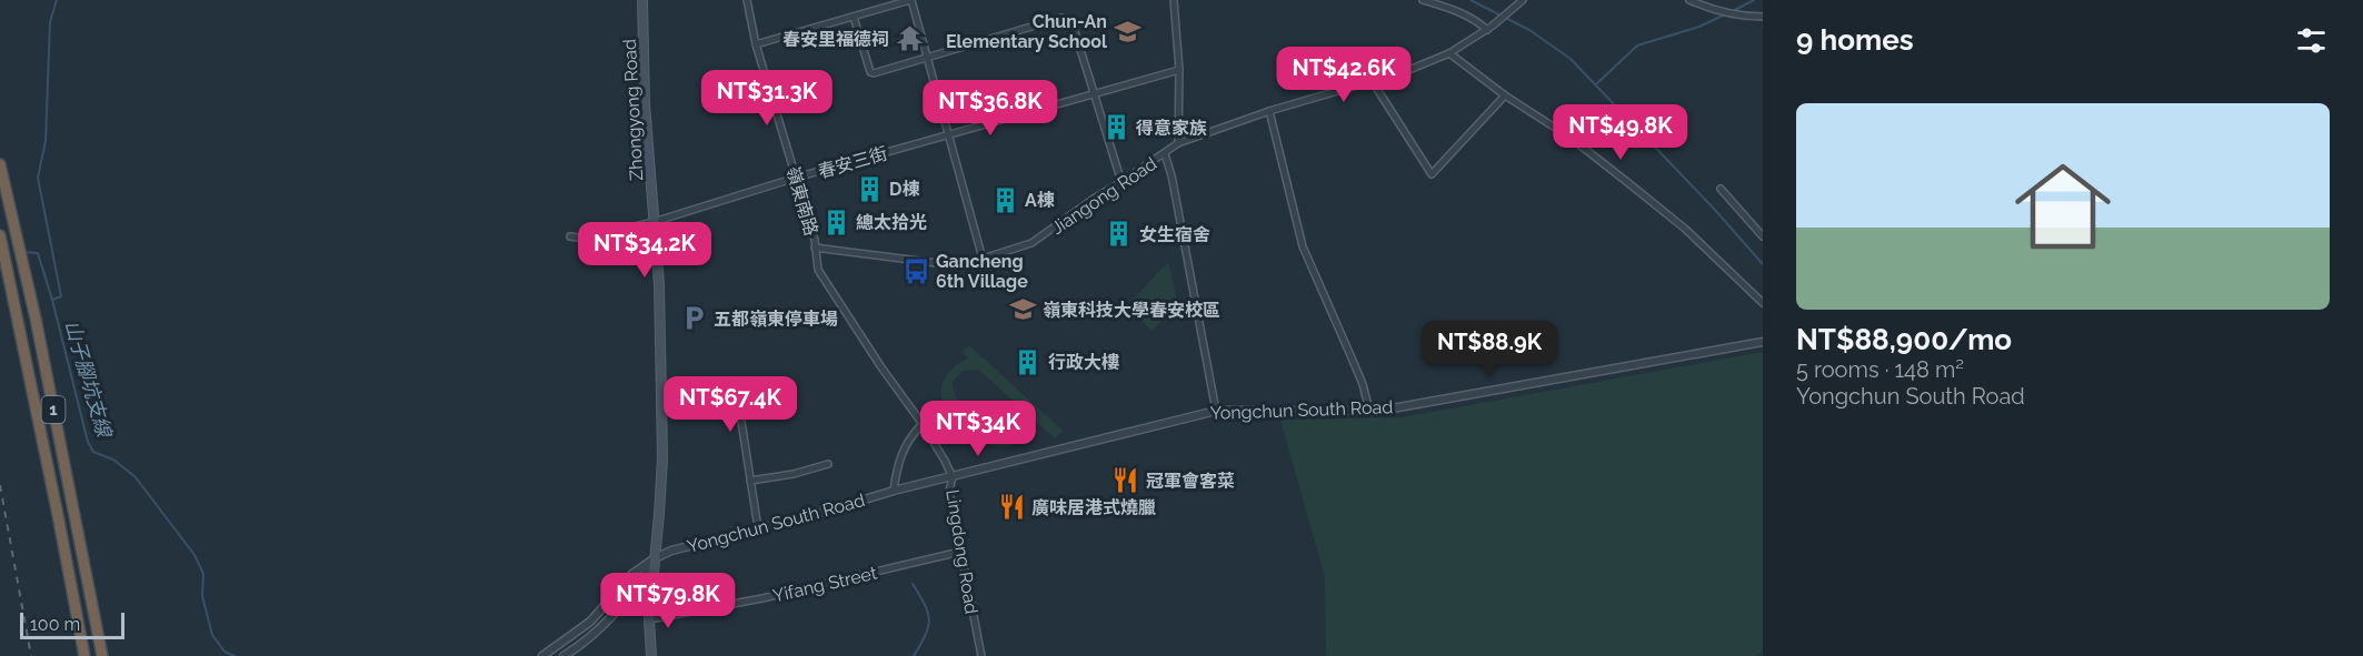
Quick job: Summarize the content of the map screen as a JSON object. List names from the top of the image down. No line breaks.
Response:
{"streets":{"highway":["1"],"main road":["Zhongyong Road"],"street":["春安三街","Jiangong Road","嶺東南路","Yongchun South Road","Lingdong Road","Yifang Street"]},"crossings":[["Zhongyong Road","Yongchun South Road"],["Zhongyong Road","Yifang Street"],["春安三街","嶺東南路"],["Jiangong Road","嶺東南路"],["Jiangong Road","Lingdong Road"],["嶺東南路","Lingdong Road"],["Yongchun South Road","Lingdong Road"],["Lingdong Road","Yifang Street"]],"water":["山子腳坑支線"],"places":{"school or university":["Chun-An Elementary School","嶺東科技大學春安校區"],"temple":["春安里福德祠"],"building":["得意家族","D棟","A棟","總太拾光","女生宿舍","行政大樓"],"bus stop":["Gancheng 6th Village"],"parking":["五都嶺東停車場"],"restaurant":["冠軍會客菜","廣味居港式燒臘"]},"scale_bar":"100 m","page":{"heading":"9 homes","price":["NT$42.6K","NT$31.3K","NT$36.8K","NT$49.8K","NT$34.2K","NT$88.9K","NT$67.4K","NT$34K","NT$79.8K"],"list":[{"name":"NT$88,900/mo","note":"5 rooms · 148 m² · Yongchun South Road"}],"scale":"100 m"}}
